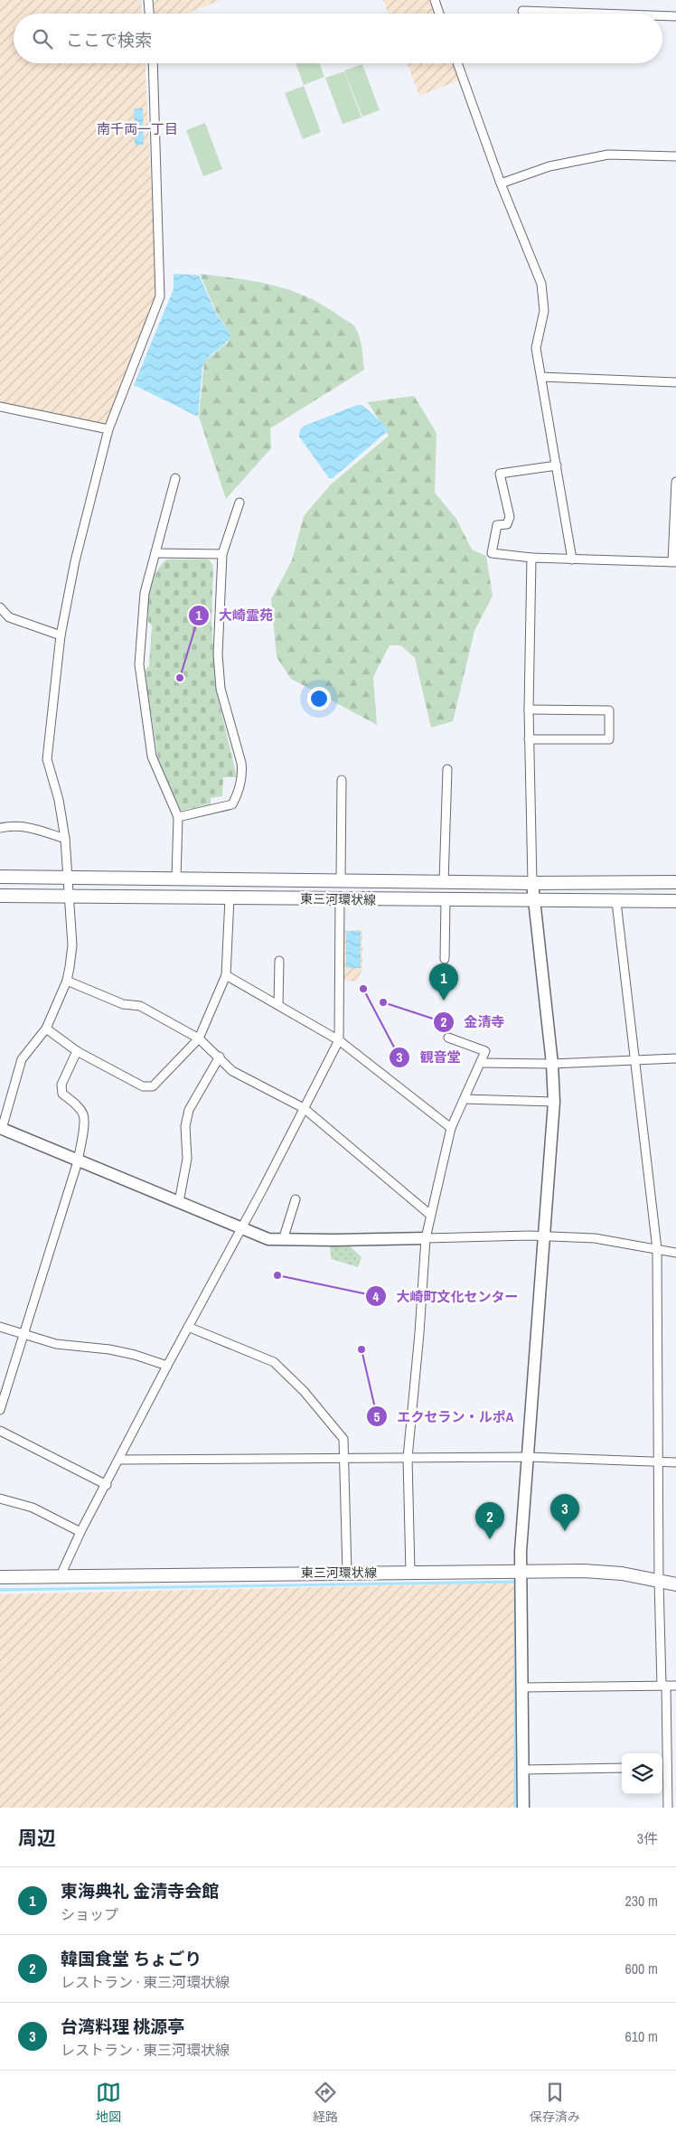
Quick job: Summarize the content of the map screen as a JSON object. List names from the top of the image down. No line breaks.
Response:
{"streets":{"main road":["東三河環状線"]},"districts":["南千両一丁目"],"places":["大崎霊苑","観音堂","金清寺","大崎町文化センター","エクセラン・ルポA"],"page":{"search":"ここで検索","pins":["1","3","2"],"heading":["周辺","3件"],"list":[{"mark":"1","name":"東海典礼 金清寺会館","note":"ショップ","value":"230 m"},{"mark":"2","name":"韓国食堂 ちょごり","note":"レストラン · 東三河環状線","value":"600 m"},{"mark":"3","name":"台湾料理 桃源亭","note":"レストラン · 東三河環状線","value":"610 m"}],"nav":["地図","経路","保存済み"]}}
